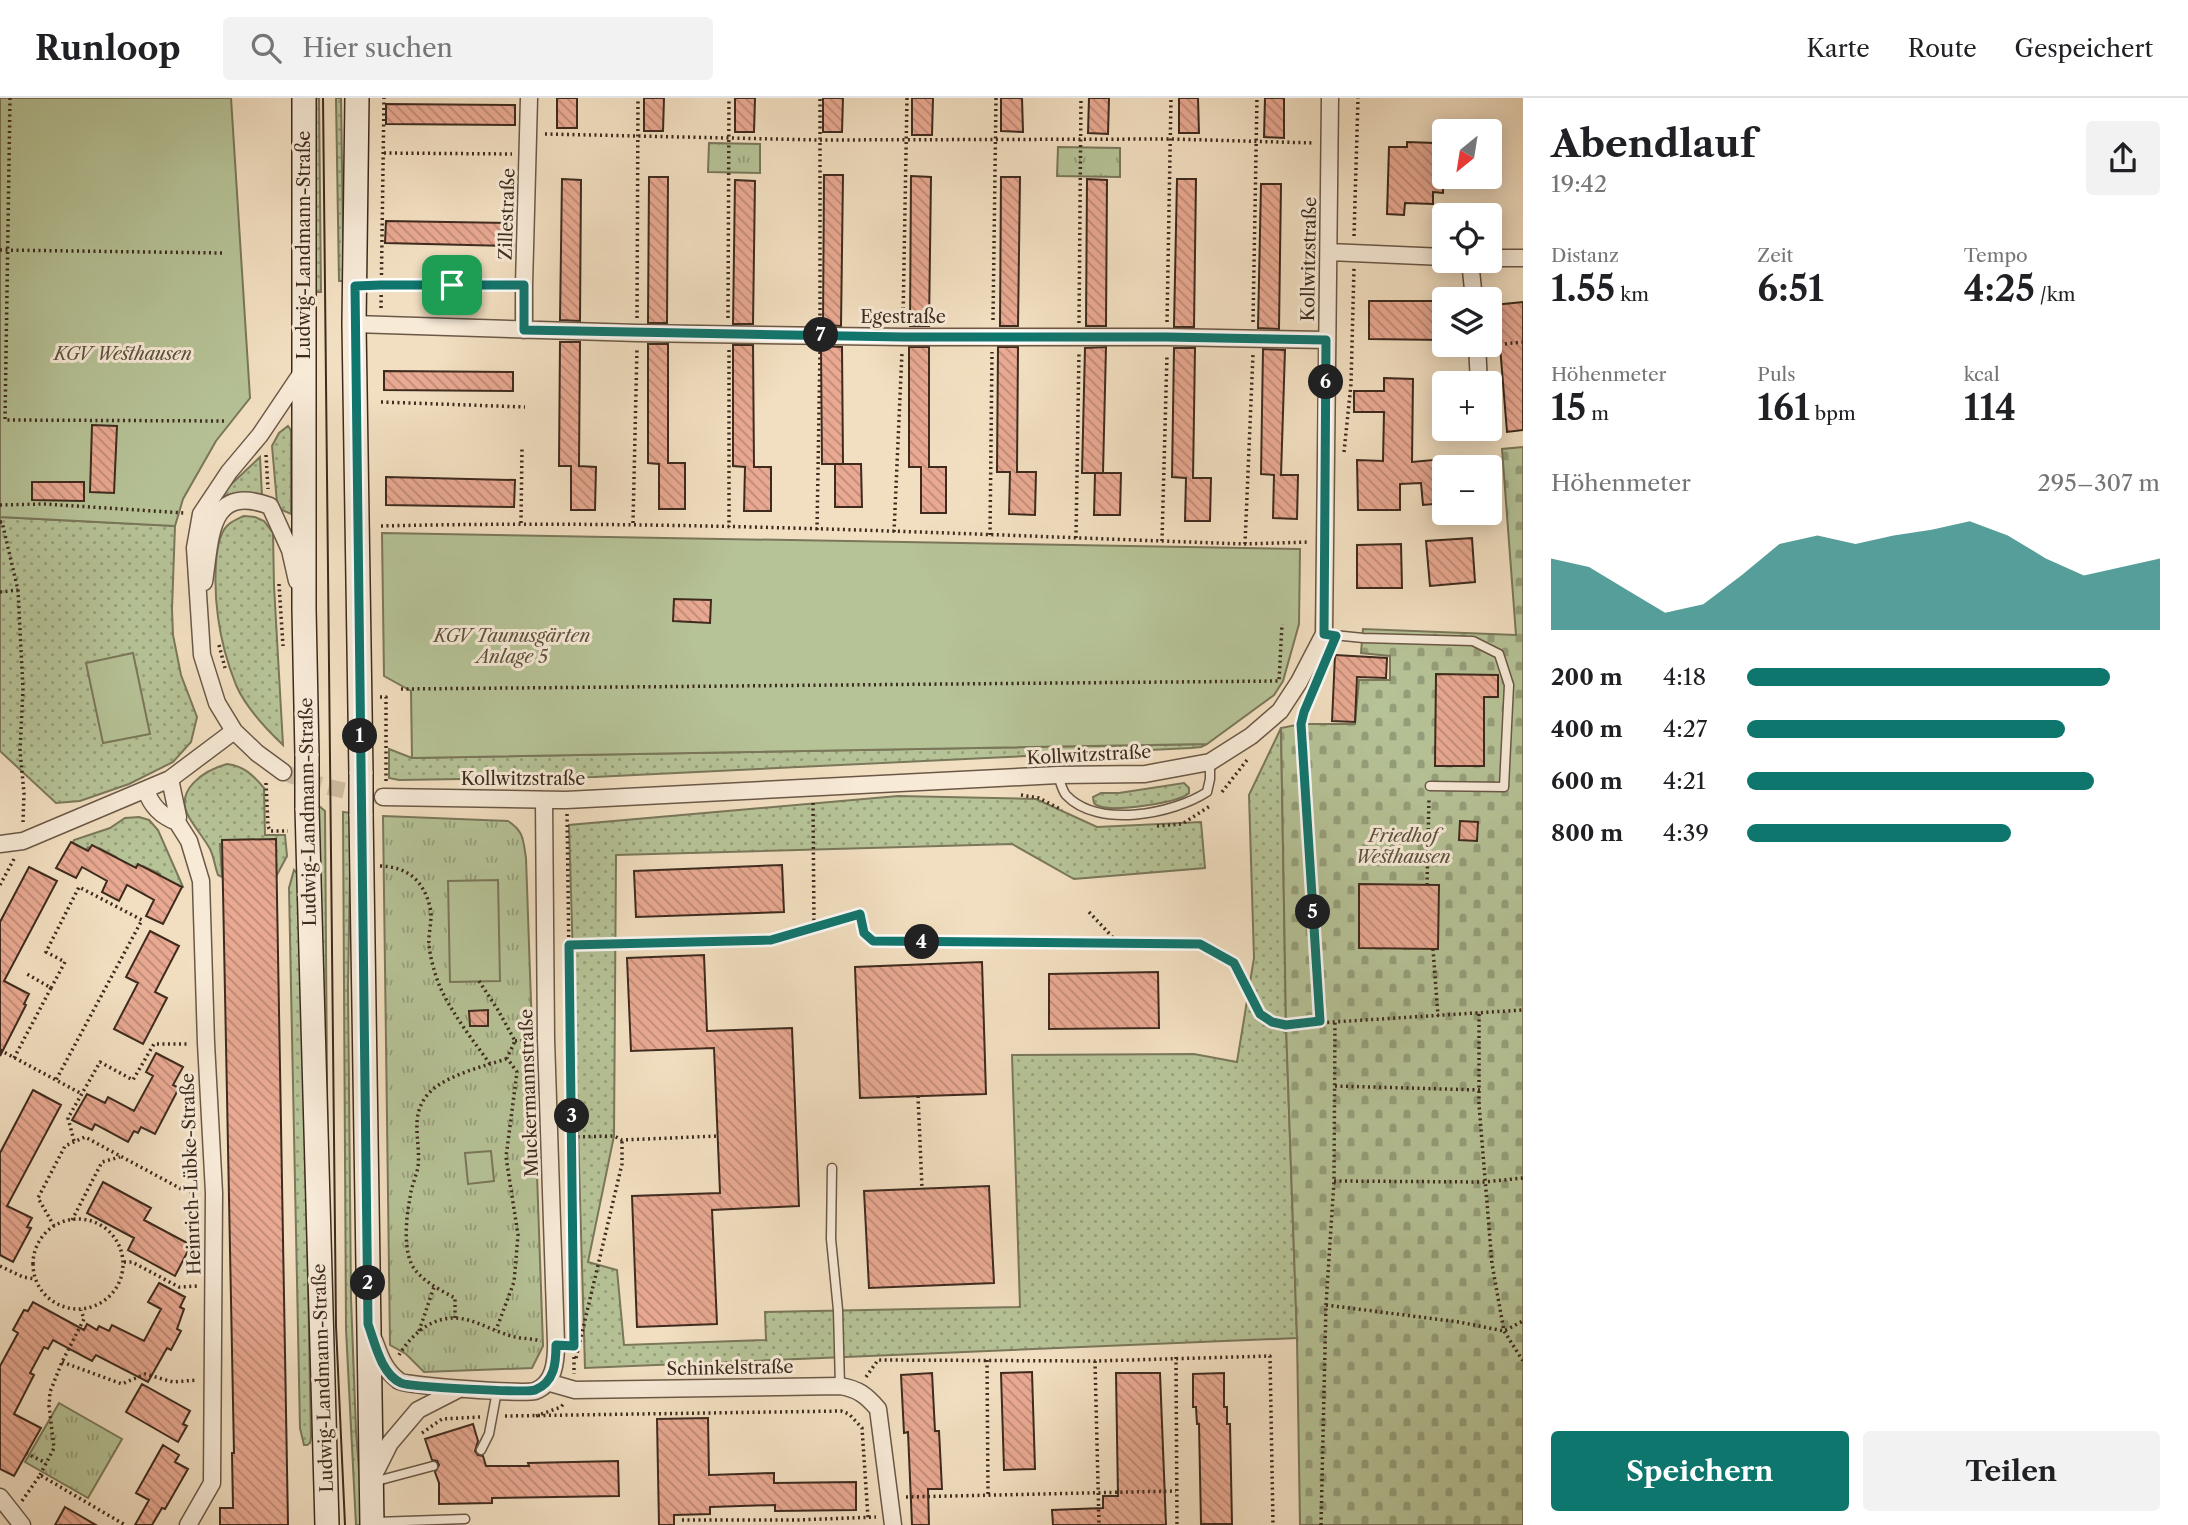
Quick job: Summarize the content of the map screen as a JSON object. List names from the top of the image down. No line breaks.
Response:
{"streets":{"main road":["Ludwig-Landmann-Straße"],"street":["Zillestraße","Kollwitzstraße","Egestraße","Muckermannstraße","Heinrich-Lübke-Straße","Schinkelstraße"]},"crossings":[["Zillestraße","Egestraße"],["Kollwitzstraße","Egestraße"],["Kollwitzstraße","Muckermannstraße"],["Muckermannstraße","Schinkelstraße"]],"parks":["KGV Westhausen","KGV Taunusgärten Anlage 5","Friedhof Westhausen"],"north":"bottom left","page":{"header":"Runloop","search":"Hier suchen","nav":["Karte","Route","Gespeichert"],"heading":["Abendlauf","19:42"],"map_buttons":["+","−"],"stats":[["Distanz","1.55 km"],["Zeit","6:51"],["Tempo","4:25 /km"],["Höhenmeter","15 m"],["Puls","161 bpm"],["kcal","114"]],"pins":["7","6","1","5","4","3","2"],"chart":["Höhenmeter","295–307 m"],"list":[{"name":"200 m","note":"4:18"},{"name":"400 m","note":"4:27"},{"name":"600 m","note":"4:21"},{"name":"800 m","note":"4:39"}],"buttons":["Speichern","Teilen"]}}
